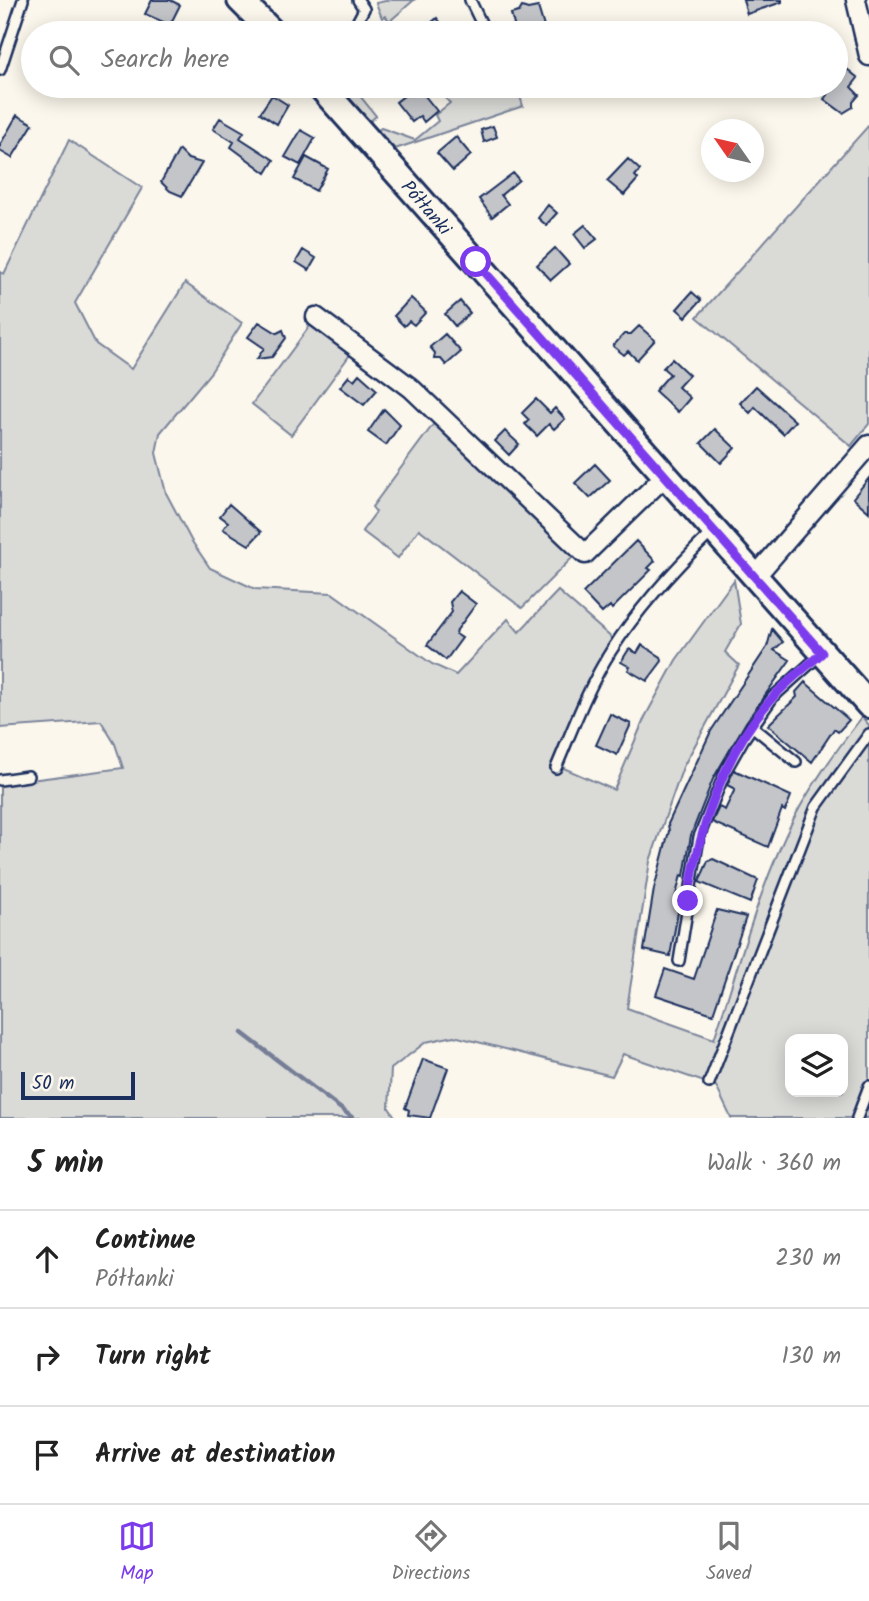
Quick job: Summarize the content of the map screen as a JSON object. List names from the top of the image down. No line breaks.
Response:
{"streets":{"street":["Półłanki"]},"scale_bar":"50 m","north":"top left","page":{"search":"Search here","scale":"50 m","heading":["5 min","Walk · 360 m"],"list":[["Continue","Półłanki","230 m"],["Turn right","130 m"],"Arrive at destination"],"nav":["Map","Directions","Saved"]}}
